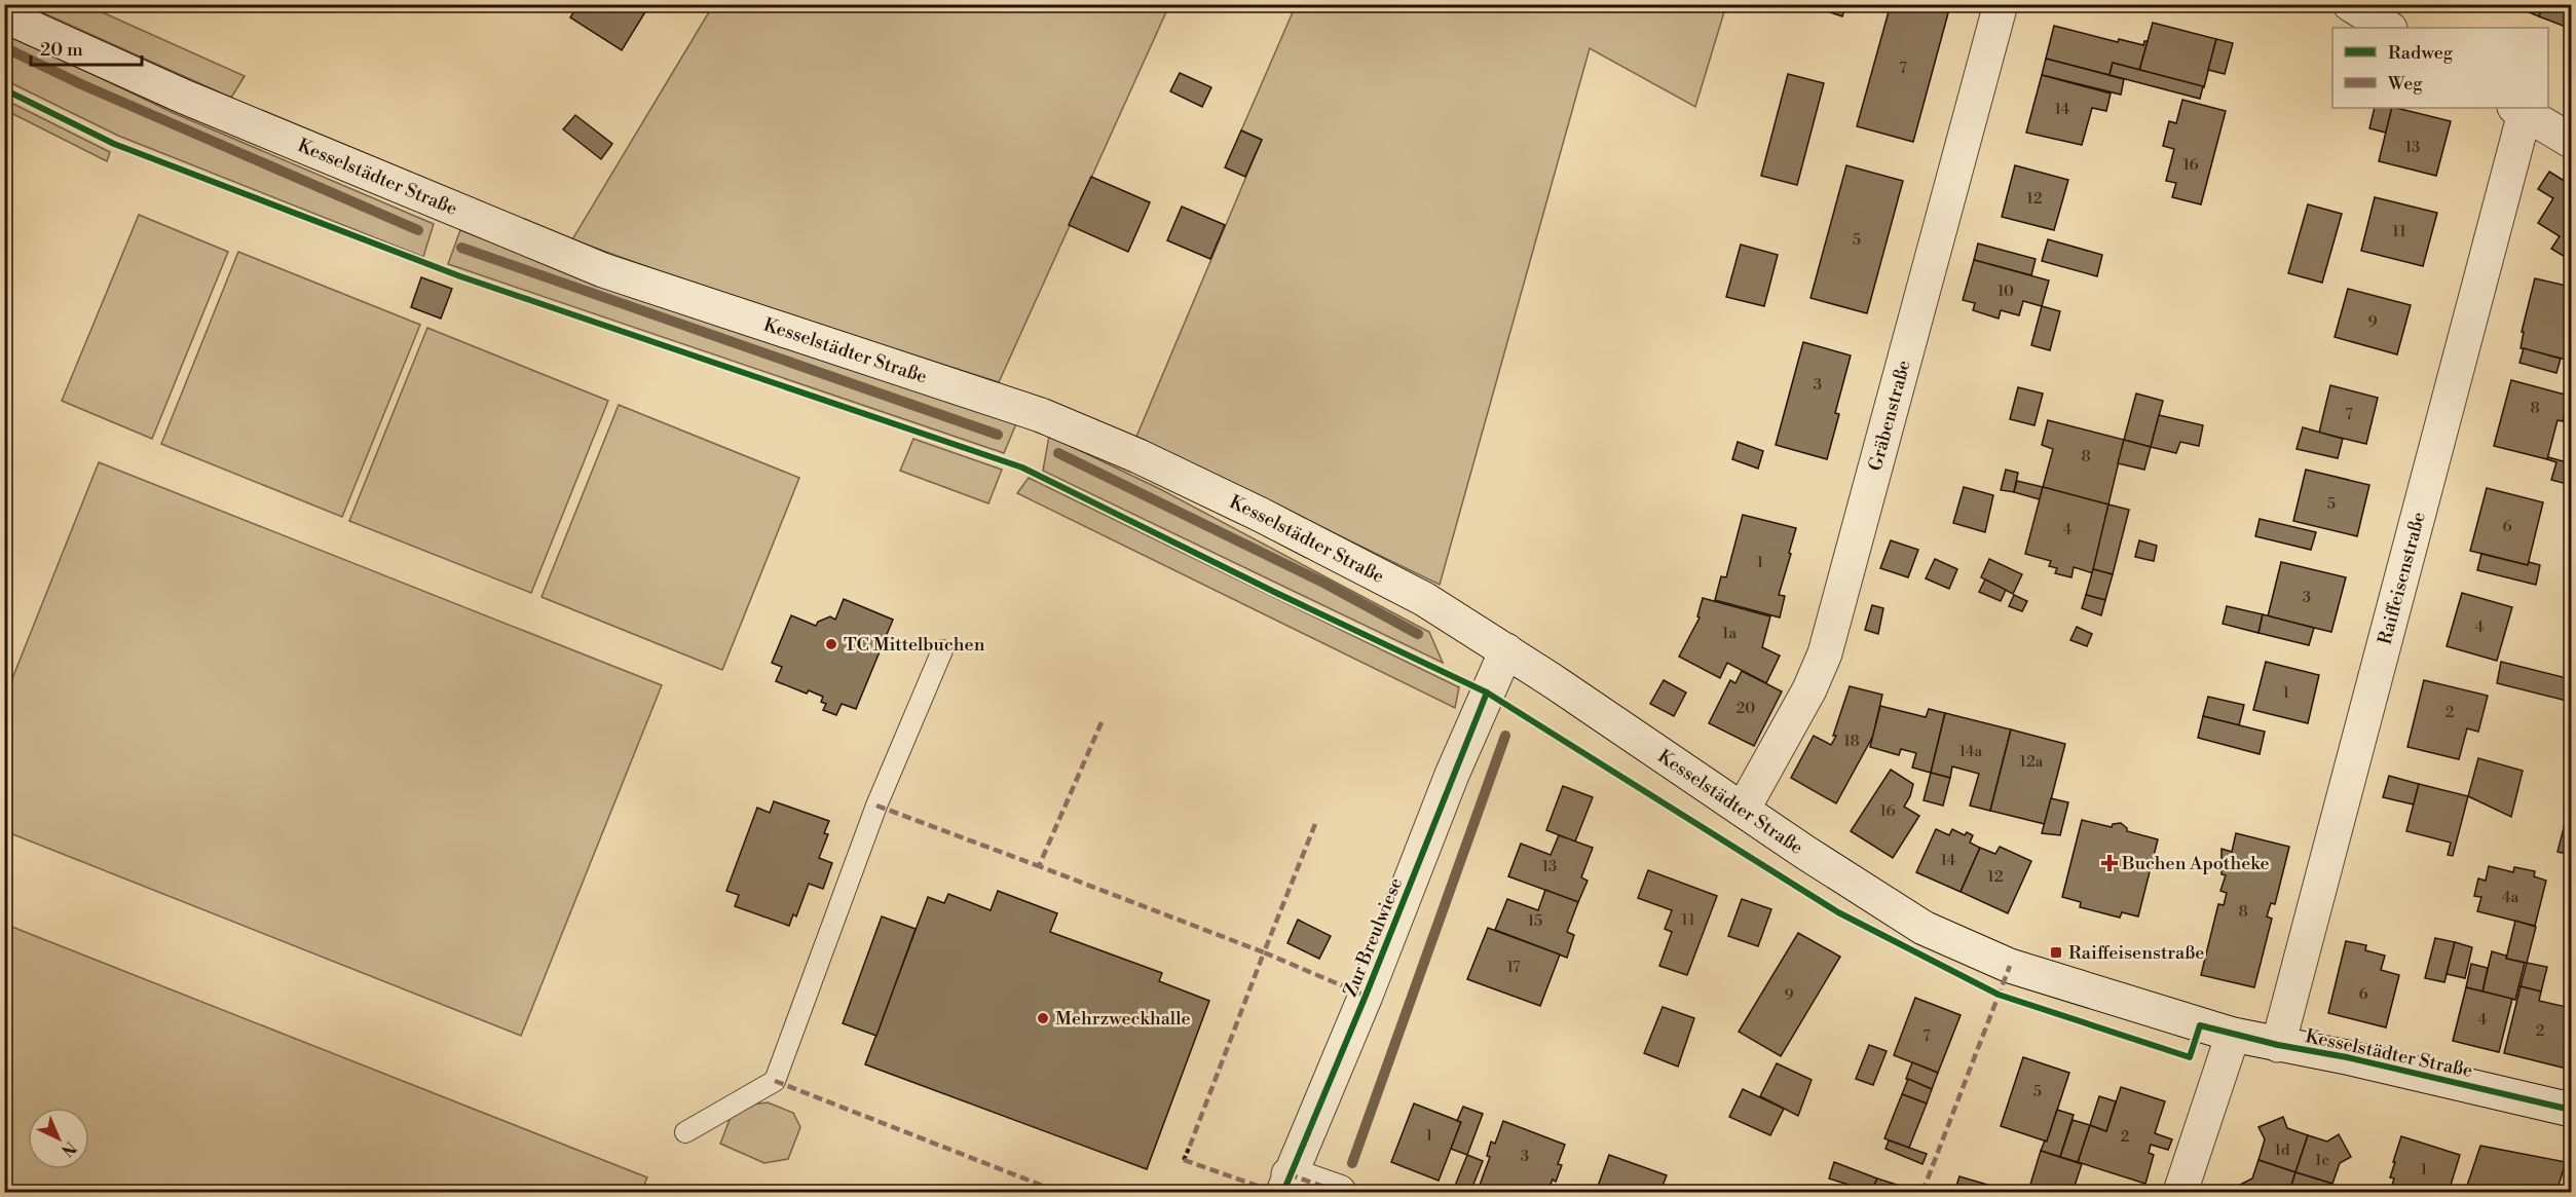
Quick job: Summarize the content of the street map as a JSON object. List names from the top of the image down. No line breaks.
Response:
{"streets":{"main road":["Kesselstädter Straße","Gräbenstraße","Raiffeisenstraße","Zur Breulwiese"]},"crossings":[["Kesselstädter Straße","Gräbenstraße"],["Kesselstädter Straße","Raiffeisenstraße"],["Kesselstädter Straße","Zur Breulwiese"]],"places":{"other":["TC Mittelbuchen","Mehrzweckhalle"],"health":["Buchen Apotheke"],"transit":["Raiffeisenstraße"]},"house_numbers":["7","14","13","16","12","11","5","10","9","3","8","7","8","5","6","4","1","3","4","1a","1","20","2","18","14a","12a","16","14","13","12","4a","8","11","15","17","6","9","4","2","7","5","1","2","1d","3","1c","1"],"legend":["Radweg","Weg"],"scale_bar":"20 m","north":"bottom right"}
